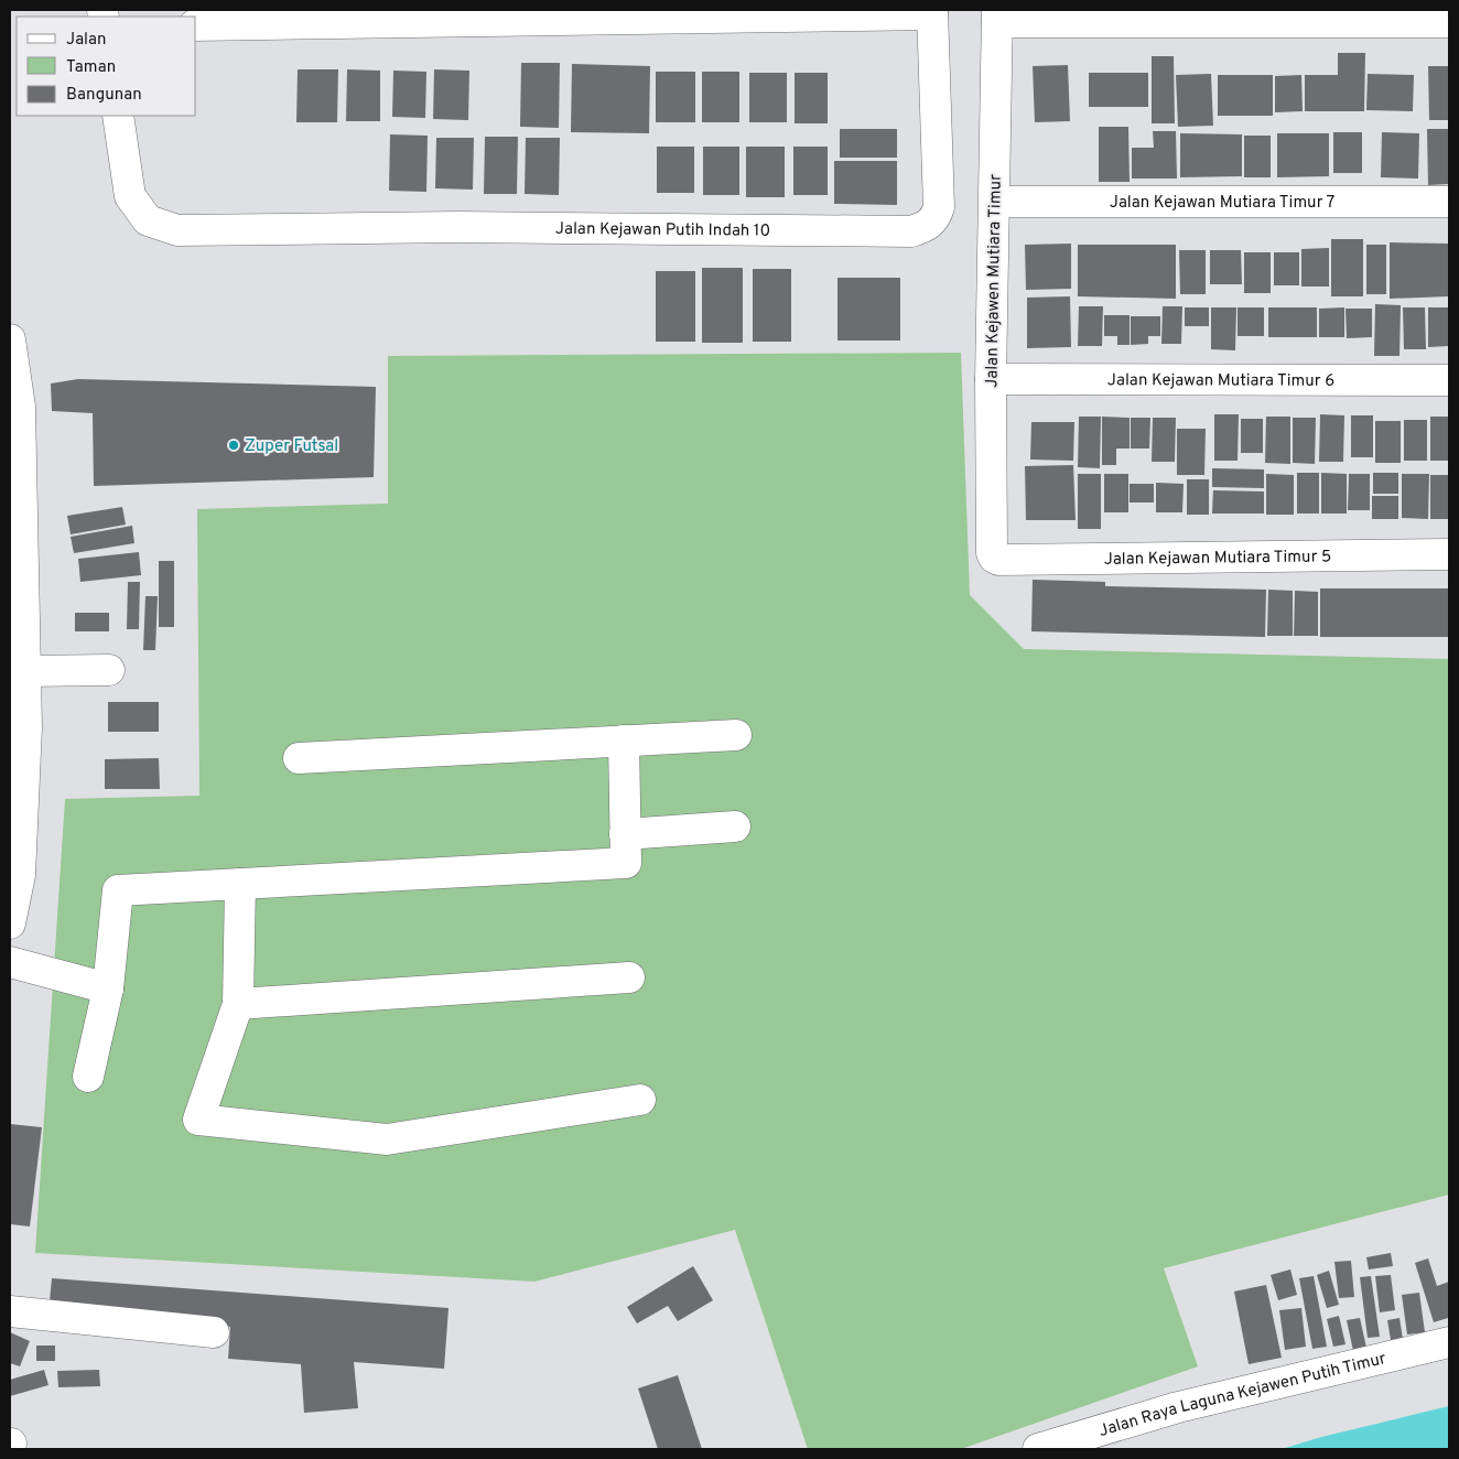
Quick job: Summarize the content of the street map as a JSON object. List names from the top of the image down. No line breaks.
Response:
{"streets":{"street":["Jalan Kejawan Mutiara Timur 7","Jalan Kejawan Putih Indah 10","Jalan Kejawen Mutiara Timur","Jalan Kejawan Mutiara Timur 6","Jalan Kejawan Mutiara Timur 5","Jalan Raya Laguna Kejawen Putih Timur"]},"crossings":[["Jalan Kejawan Mutiara Timur 7","Jalan Kejawen Mutiara Timur"],["Jalan Kejawen Mutiara Timur","Jalan Kejawan Mutiara Timur 6"],["Jalan Kejawen Mutiara Timur","Jalan Kejawan Mutiara Timur 5"]],"places":["Zuper Futsal"],"legend":["Jalan","Taman","Bangunan"]}
